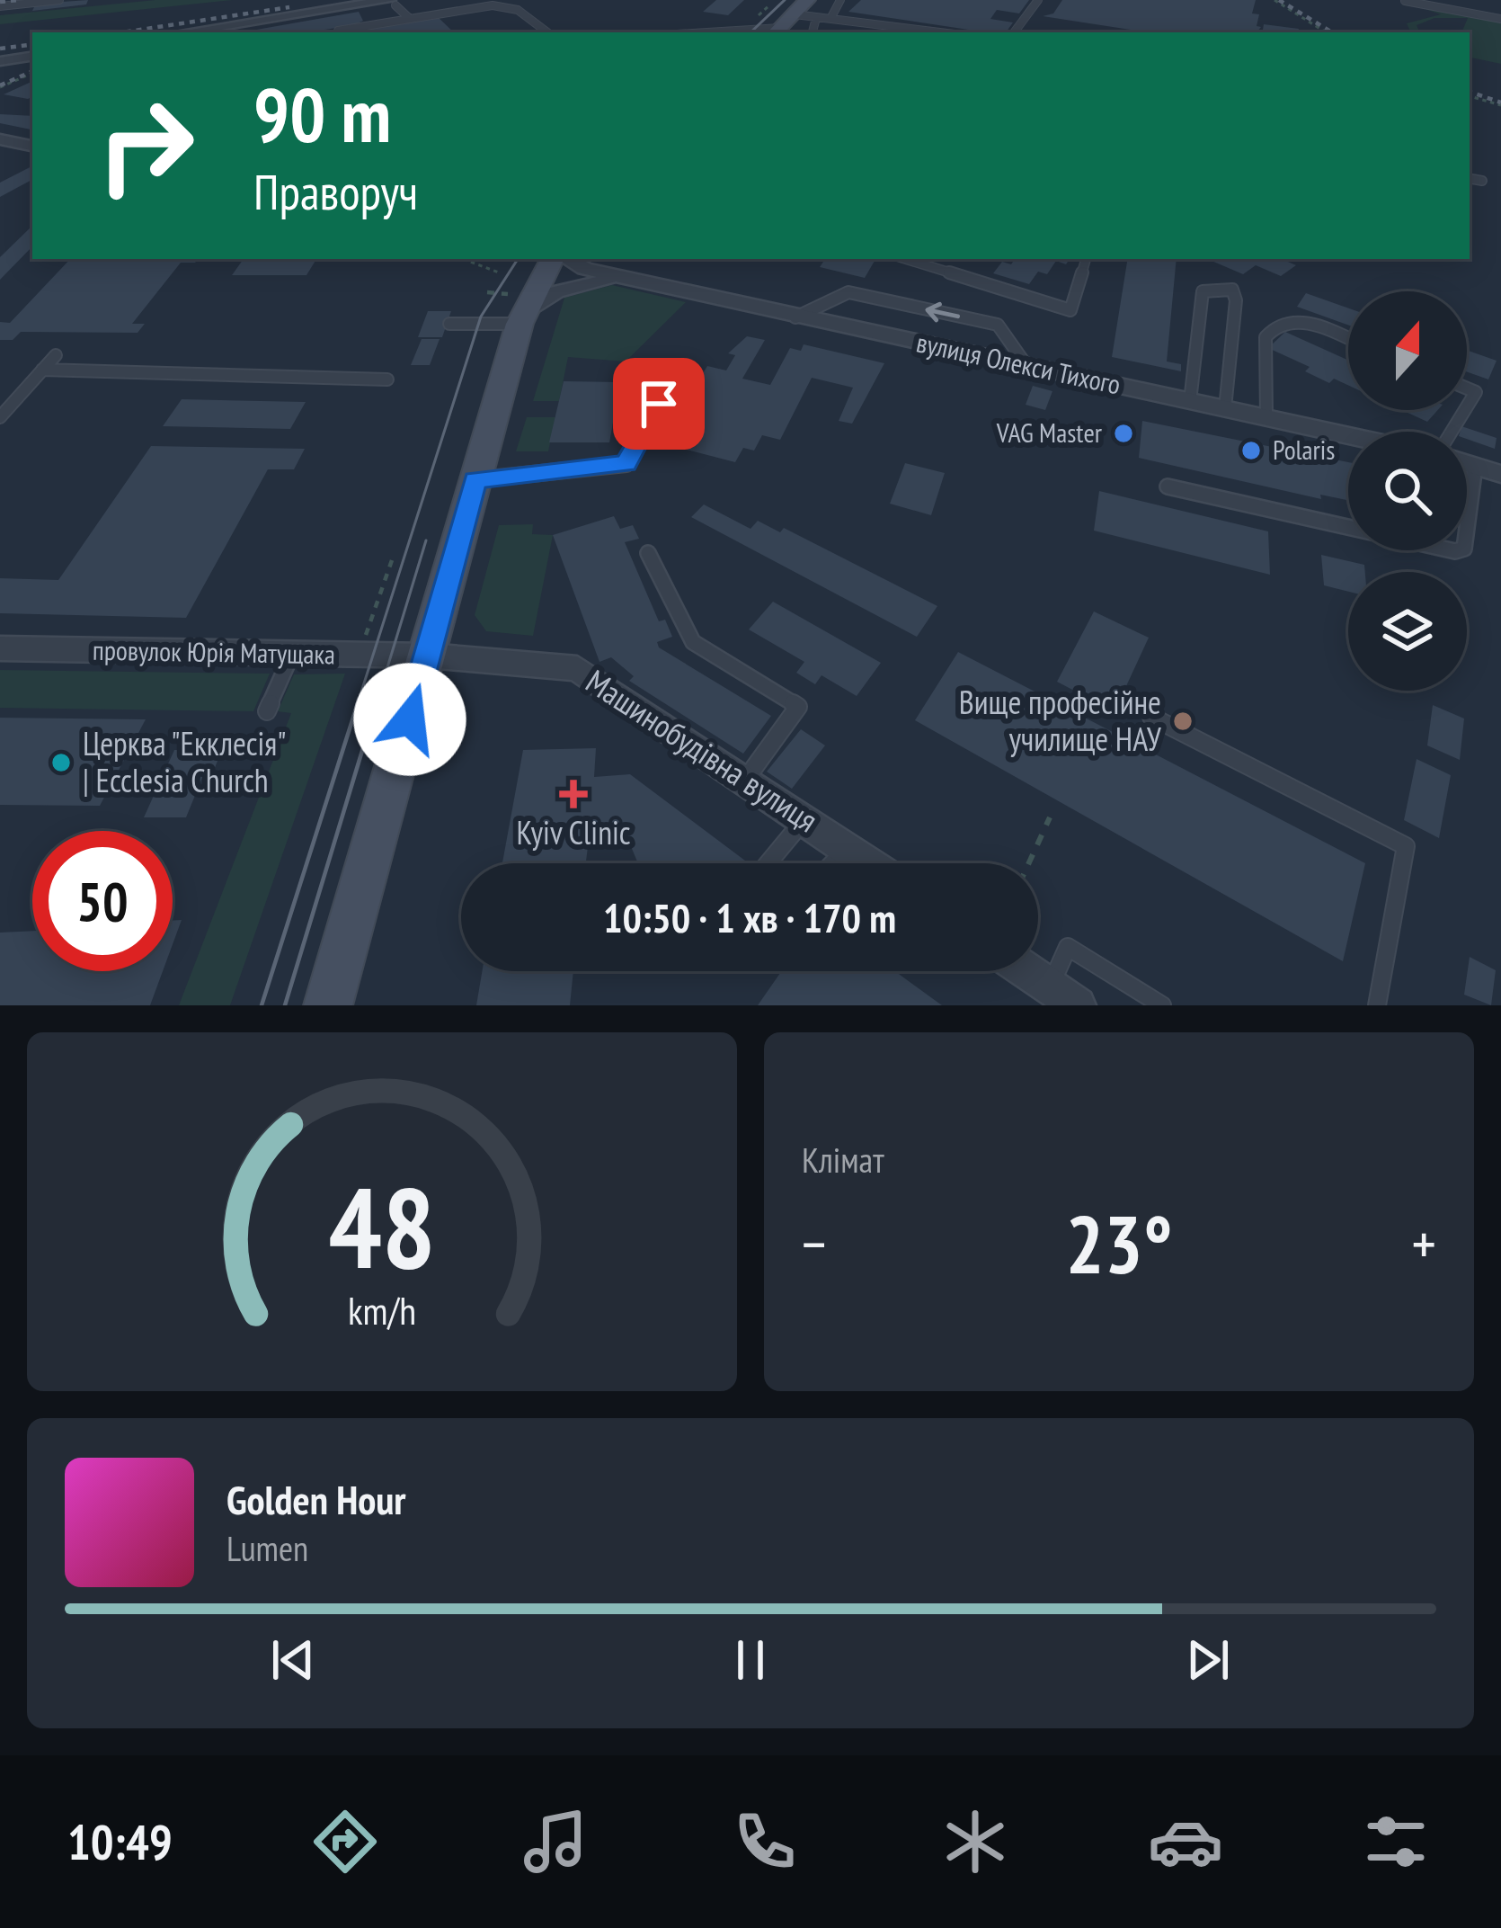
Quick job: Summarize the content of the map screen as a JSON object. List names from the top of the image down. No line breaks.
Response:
{"streets":{"street":["вулиця Олекси Тихого","провулок Юрія Матущака","Машинобудівна вулиця"]},"crossings":[["провулок Юрія Матущака","Машинобудівна вулиця"]],"places":{"other":["VAG Master","Polaris","Вище професійне училище НАУ","Церква \"Екклесія\" | Ecclesia Church"],"health":["Kyiv Clinic"]},"north":"top","page":{"turn":["90 m","Праворуч"],"limit":"50","trip":"10:50 · 1 хв · 170 m","tile":"Клімат","heat":["−","23°","+"],"song":["Golden Hour","Lumen"],"tabs":"10:49","gauge":["48","km/h"]}}
